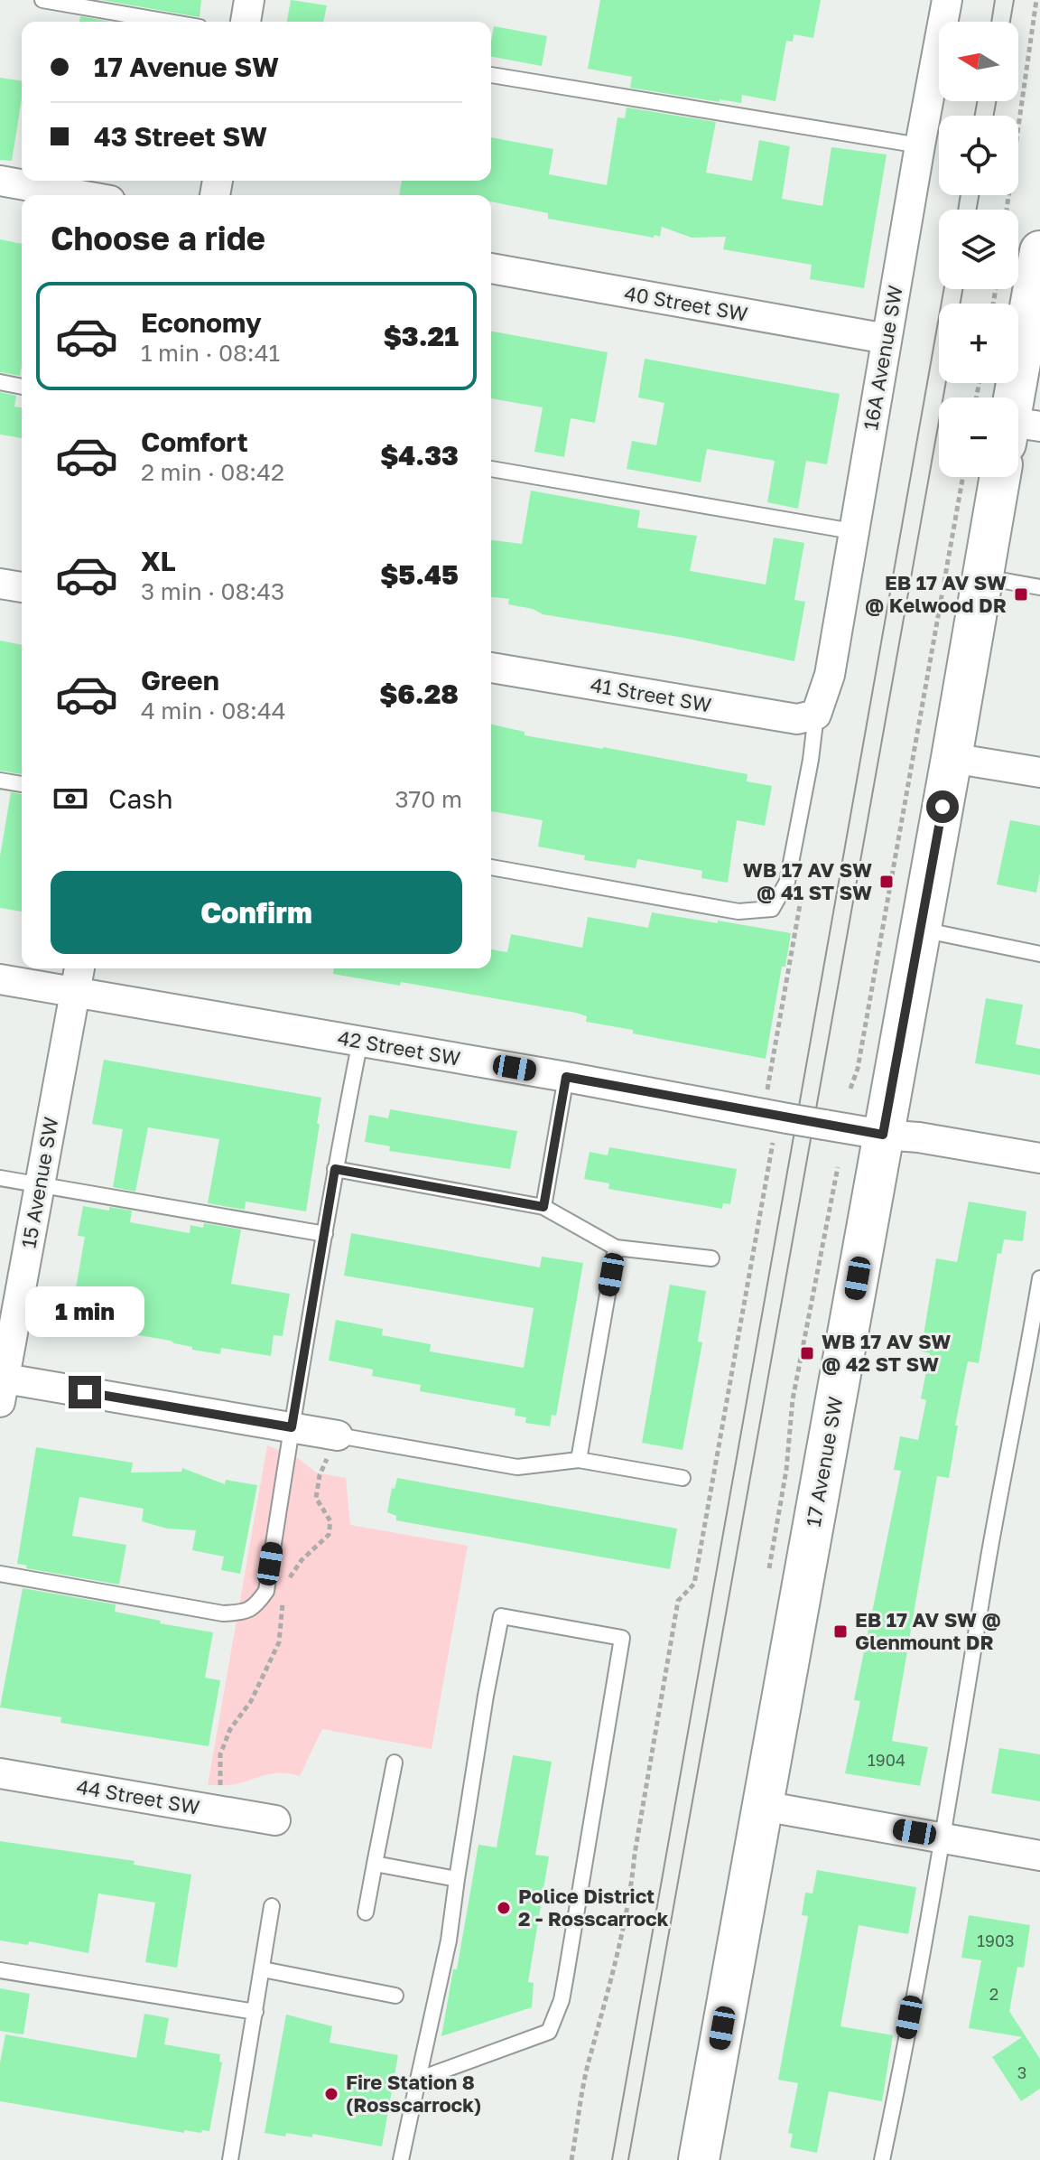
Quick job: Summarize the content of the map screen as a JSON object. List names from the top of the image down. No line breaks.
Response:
{"streets":{"main road":["17 Avenue SW"],"street":["40 Street SW","16A Avenue SW","41 Street SW","42 Street SW","15 Avenue SW","44 Street SW"]},"crossings":[["40 Street SW","16A Avenue SW"],["16A Avenue SW","41 Street SW"],["42 Street SW","15 Avenue SW"],["42 Street SW","17 Avenue SW"]],"places":{"transit":["EB 17 AV SW @ Kelwood DR","WB 17 AV SW @ 41 ST SW","WB 17 AV SW @ 42 ST SW","EB 17 AV SW @ Glenmount DR"],"other":["Police District 2 - Rosscarrock","Fire Station 8 (Rosscarrock)"]},"house_numbers":["1904","1903","2","3"],"north":"left","page":{"map_buttons":["+","−"],"banner":["17 Avenue SW","43 Street SW"],"heading":"Choose a ride","list":[{"name":"Economy","note":"1 min · 08:41","value":"$3.21"},{"name":"Comfort","note":"2 min · 08:42","value":"$4.33"},{"name":"XL","note":"3 min · 08:43","value":"$5.45"},{"name":"Green","note":"4 min · 08:44","value":"$6.28"}],"pay":["Cash","370 m"],"buttons":"Confirm","bubble":"1 min"}}
